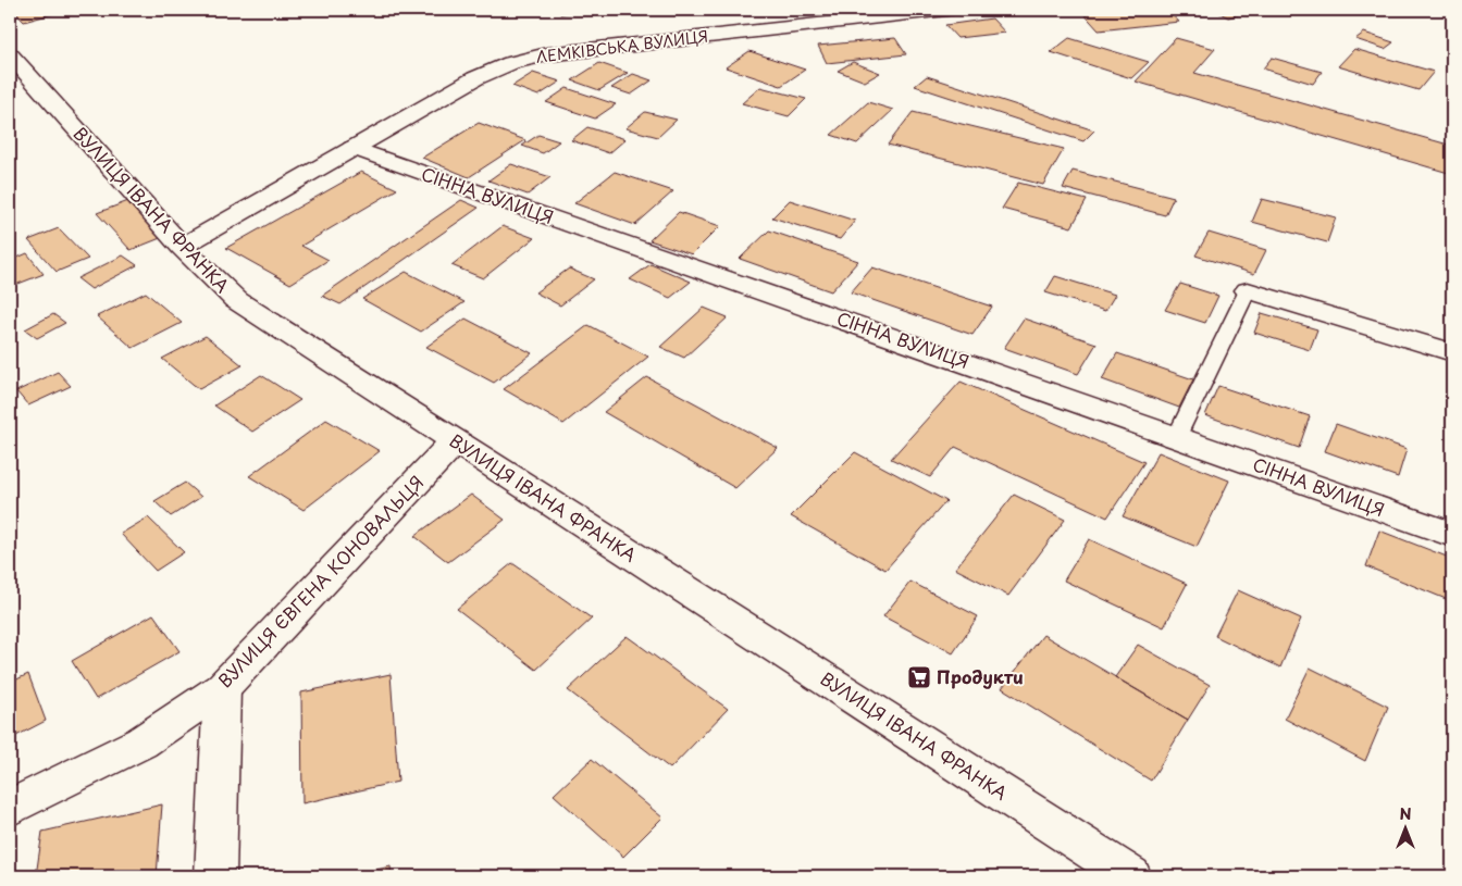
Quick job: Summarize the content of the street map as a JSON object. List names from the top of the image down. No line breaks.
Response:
{"streets":{"main road":["ЛЕМКІВСЬКА ВУЛИЦЯ","СІННА ВУЛИЦЯ","ВУЛИЦЯ ІВАНА ФРАНКА","ВУЛИЦЯ ЄВГЕНА КОНОВАЛЬЦЯ"]},"crossings":[["ЛЕМКІВСЬКА ВУЛИЦЯ","СІННА ВУЛИЦЯ"],["ЛЕМКІВСЬКА ВУЛИЦЯ","ВУЛИЦЯ ІВАНА ФРАНКА"],["ВУЛИЦЯ ІВАНА ФРАНКА","ВУЛИЦЯ ЄВГЕНА КОНОВАЛЬЦЯ"]],"places":{"supermarket":["Продукти"]},"north":"top"}
